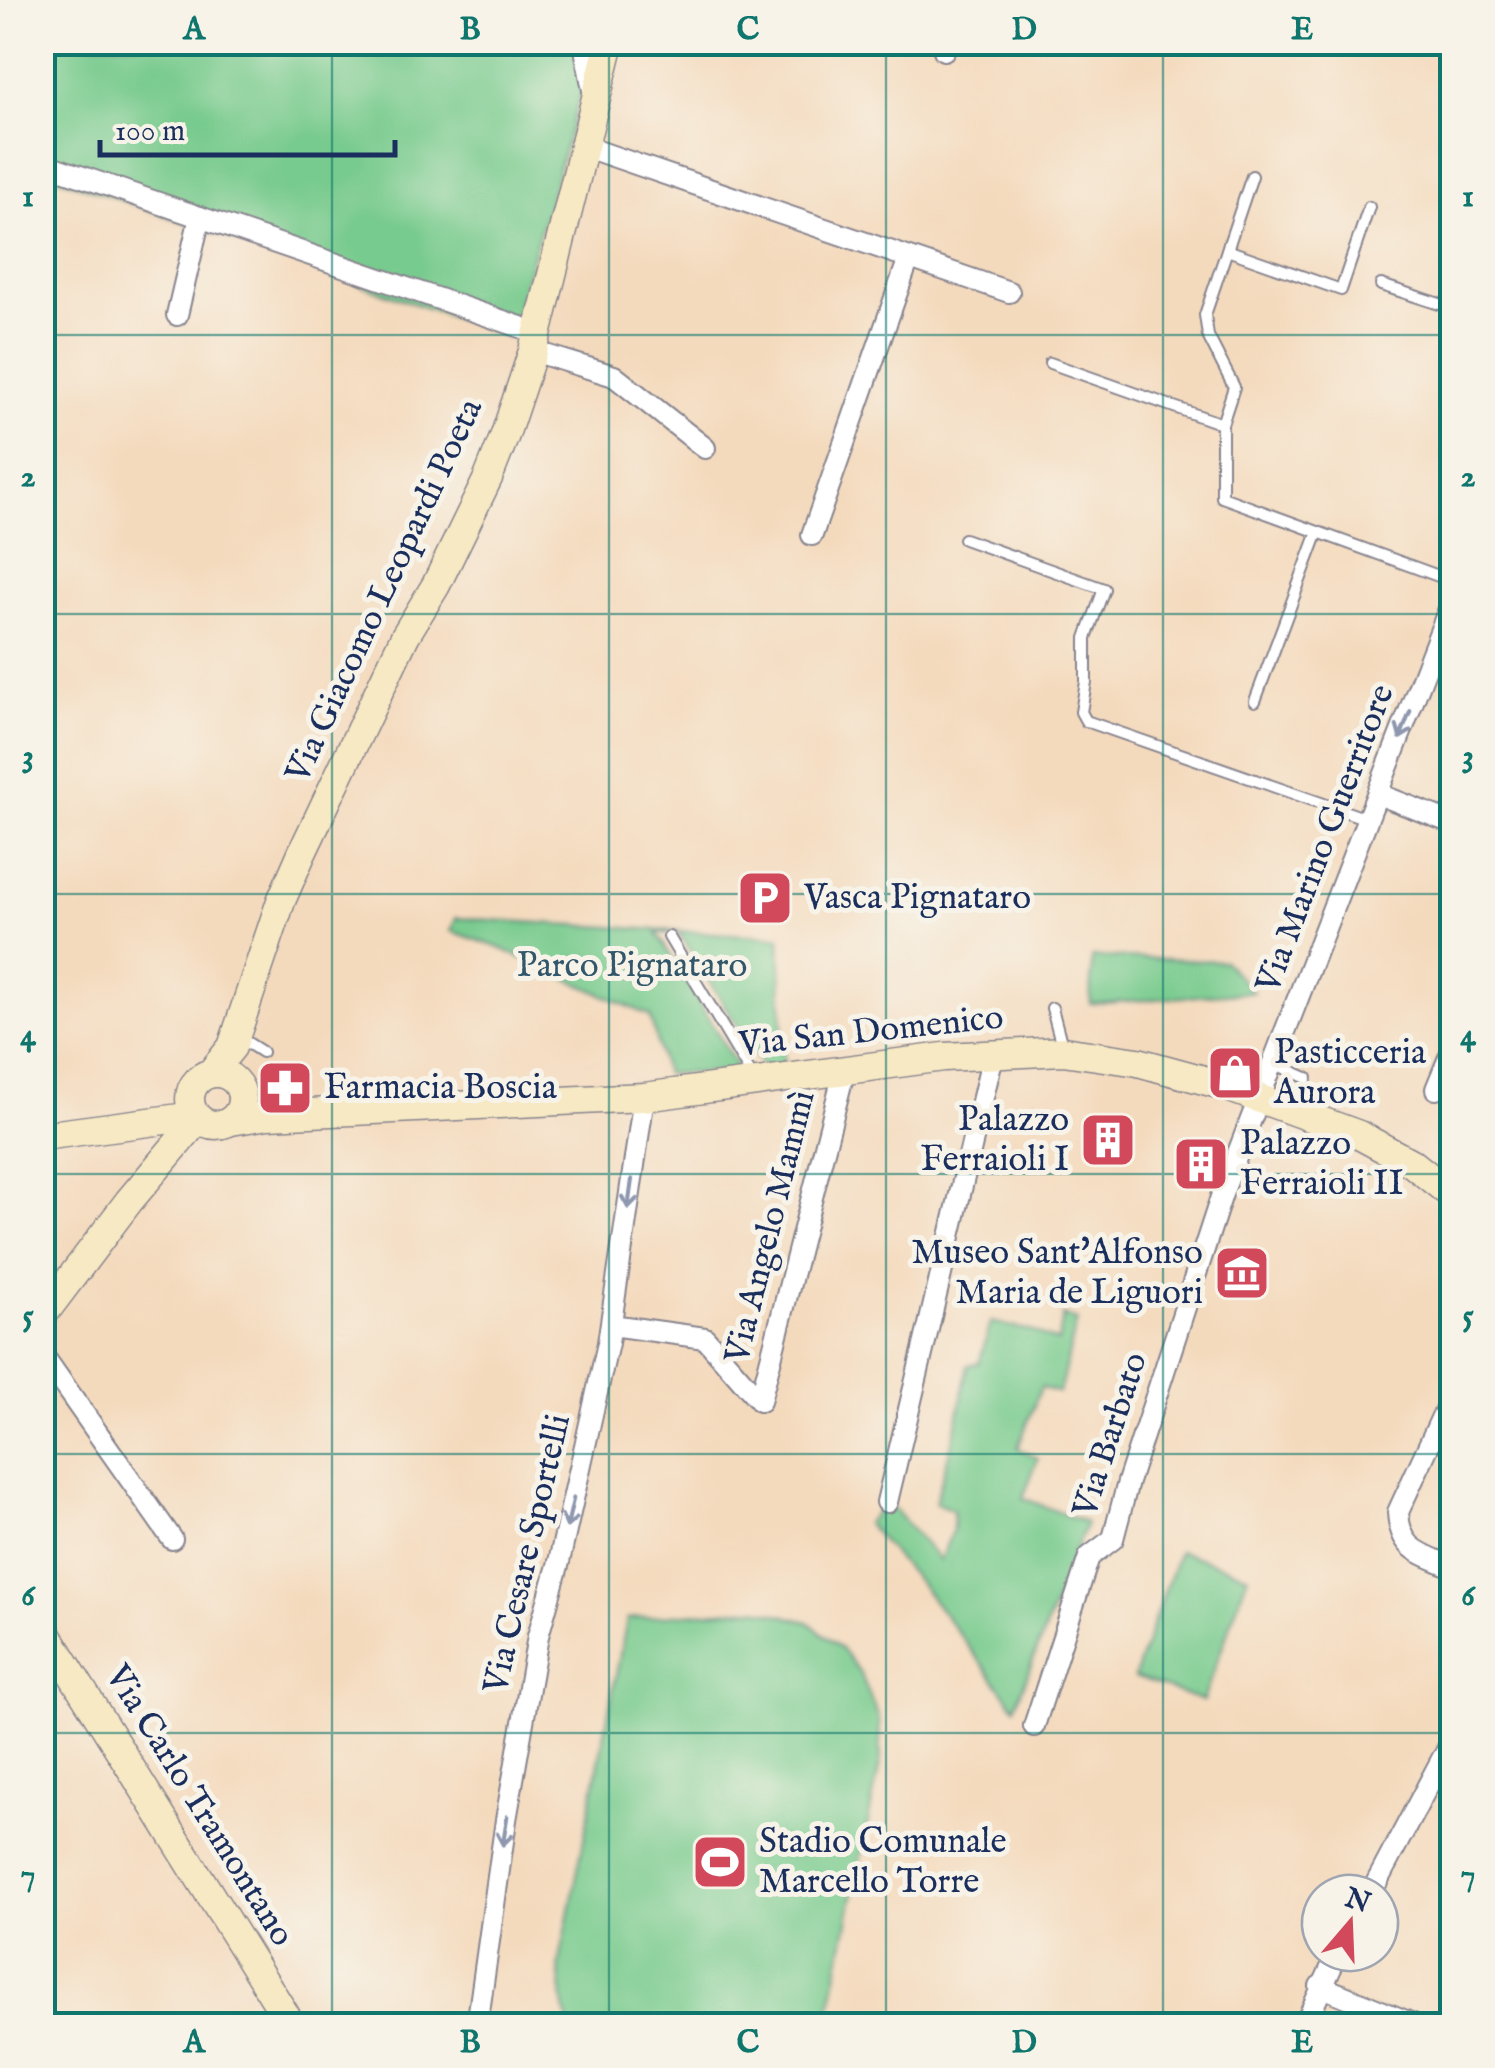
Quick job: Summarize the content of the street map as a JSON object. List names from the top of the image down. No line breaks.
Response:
{"streets":{"street":["Via Giacomo Leopardi Poeta","Via Marino Guerritore","Via San Domenico","Via Angelo Mammì","Via Barbato","Via Cesare Sportelli","Via Carlo Tramontano"]},"crossings":[["Via Marino Guerritore","Via San Domenico"],["Via Marino Guerritore","Via Barbato"],["Via San Domenico","Via Angelo Mammì"],["Via San Domenico","Via Barbato"],["Via San Domenico","Via Cesare Sportelli"],["Via Angelo Mammì","Via Cesare Sportelli"]],"one_way":["Via Marino Guerritore","Via Cesare Sportelli"],"parks":["Parco Pignataro"],"places":{"parking":["Vasca Pignataro"],"shop":["Pasticceria Aurora"],"pharmacy":["Farmacia Boscia"],"building":["Palazzo Ferraioli I","Palazzo Ferraioli II"],"museum":["Museo Sant'Alfonso Maria de Liguori"],"sports":["Stadio Comunale Marcello Torre"]},"scale_bar":"100 m","north":"top","grid":{"columns":["A","B","C","D","E"],"rows":["1","2","3","4","5","6","7"]}}
